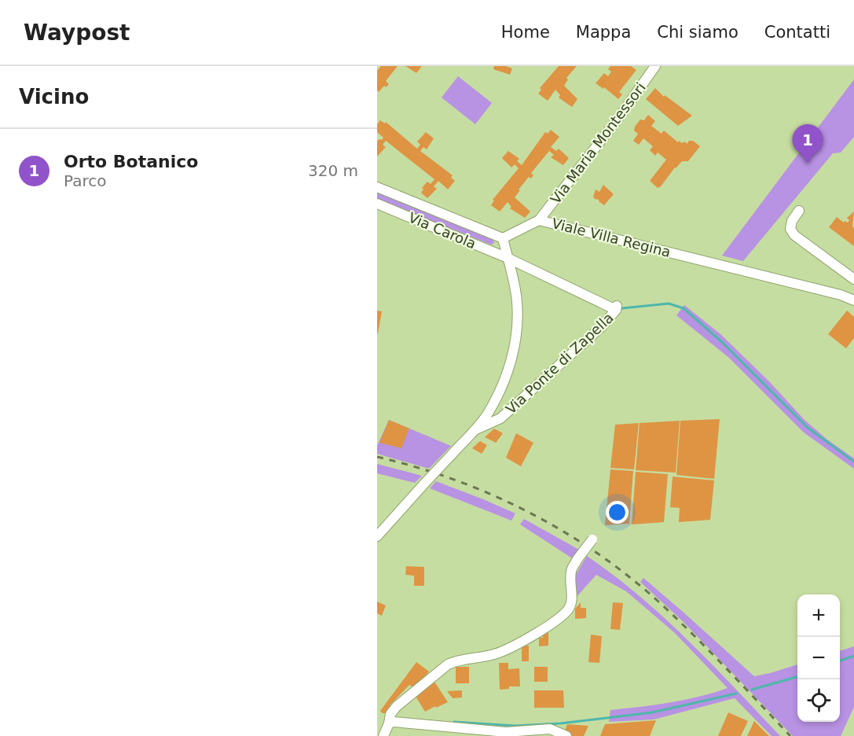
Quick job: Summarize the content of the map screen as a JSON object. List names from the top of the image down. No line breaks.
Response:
{"streets":{"street":["Via Maria Montessori","Via Carola","Viale Villa Regina","Via Ponte di Zapella"]},"crossings":[["Via Maria Montessori","Viale Villa Regina"],["Via Carola","Via Ponte di Zapella"]],"page":{"header":"Waypost","nav":["Home","Mappa","Chi siamo","Contatti"],"heading":"Vicino","pins":"1","list":[{"mark":"1","name":"Orto Botanico","note":"Parco","value":"320 m"}],"map_buttons":["+","−"]}}
